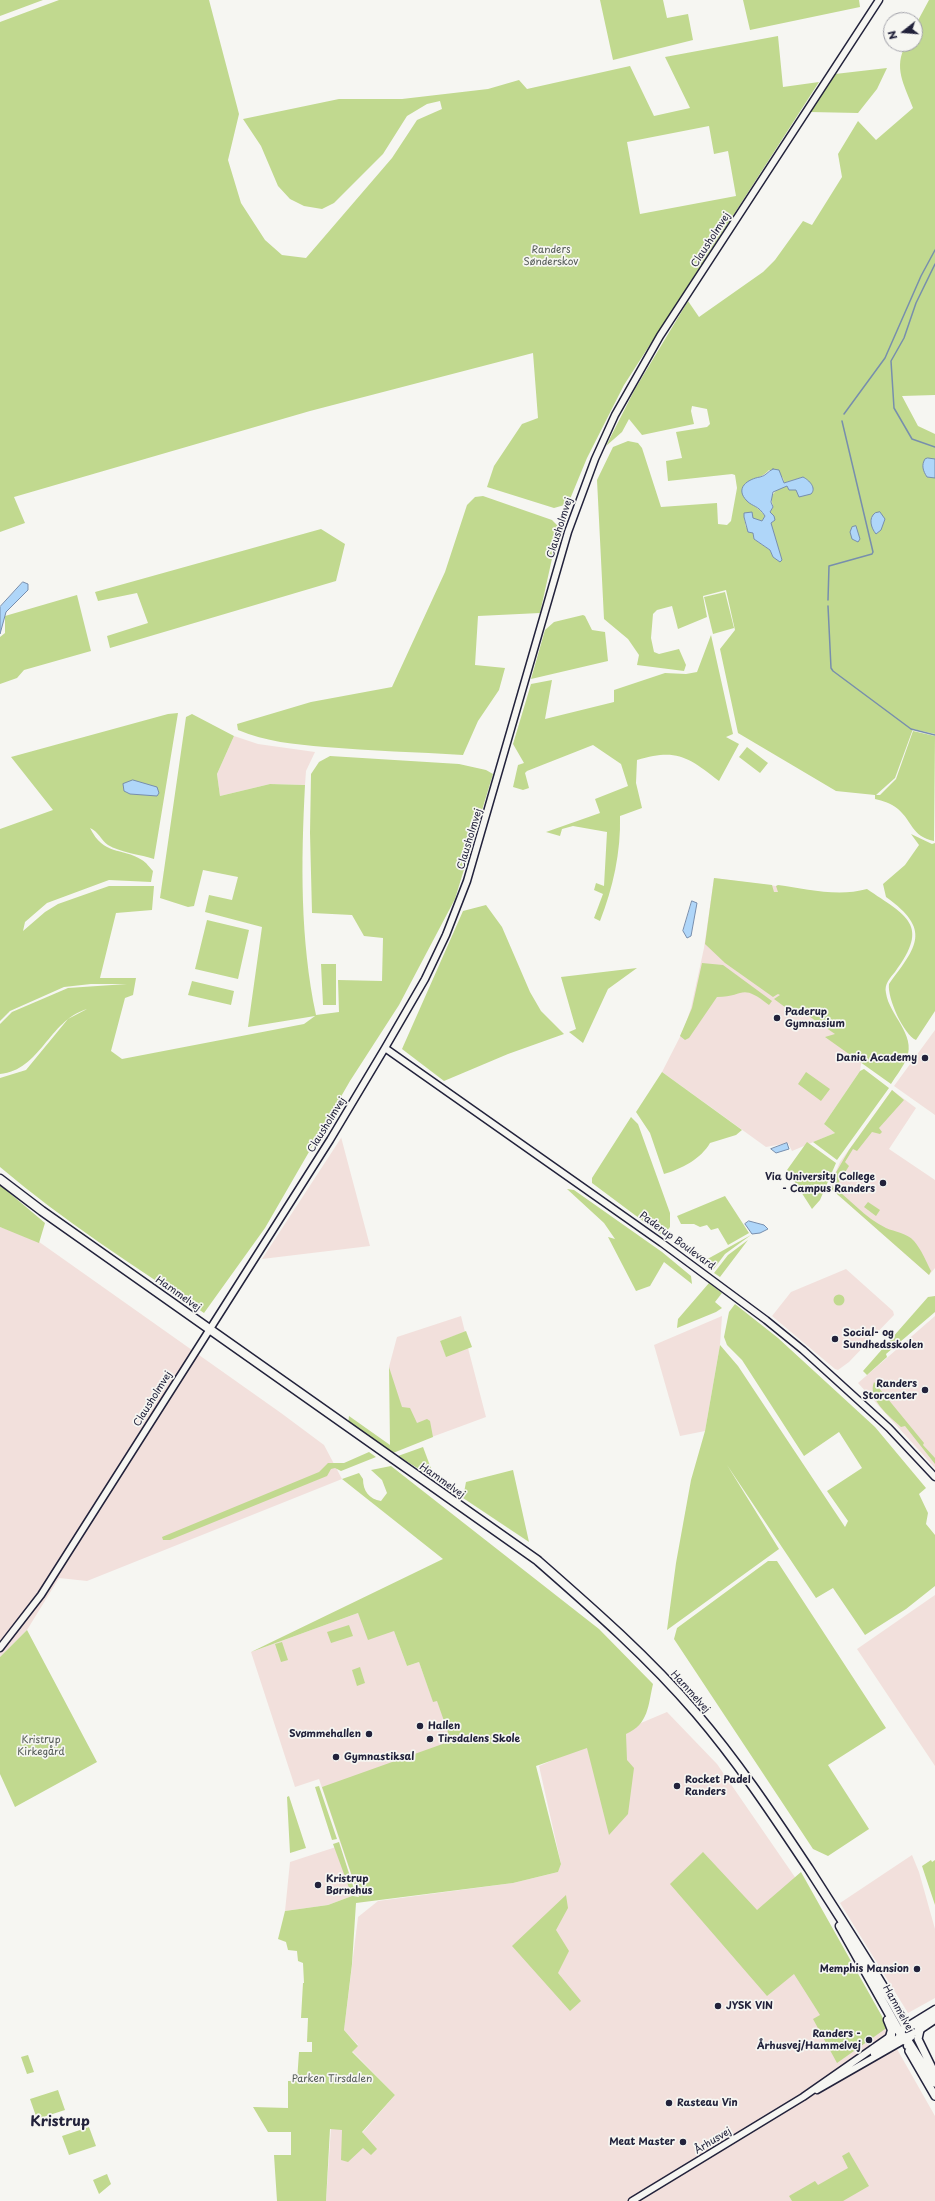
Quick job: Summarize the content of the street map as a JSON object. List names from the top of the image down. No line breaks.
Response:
{"streets":{"highway":["Hammelvej"],"street":["Clausholmvej","Paderup Boulevard","Århusvej"]},"crossings":[["Clausholmvej","Paderup Boulevard"],["Clausholmvej","Hammelvej"],["Hammelvej","Århusvej"]],"districts":["Kristrup"],"parks":["Randers Sønderskov","Kristrup Kirkegård","Parken Tirsdalen"],"places":["Paderup Gymnasium","Dania Academy","Via University College - Campus Randers","Social- og Sundhedsskolen","Randers Storcenter","Hallen","Svømmehallen","Tirsdalens Skole","Gymnastiksal","Rocket Padel Randers","Kristrup Børnehus","Memphis Mansion","JYSK VIN","Randers - Århusvej/Hammelvej","Rasteau Vin","Meat Master"],"north":"left"}
